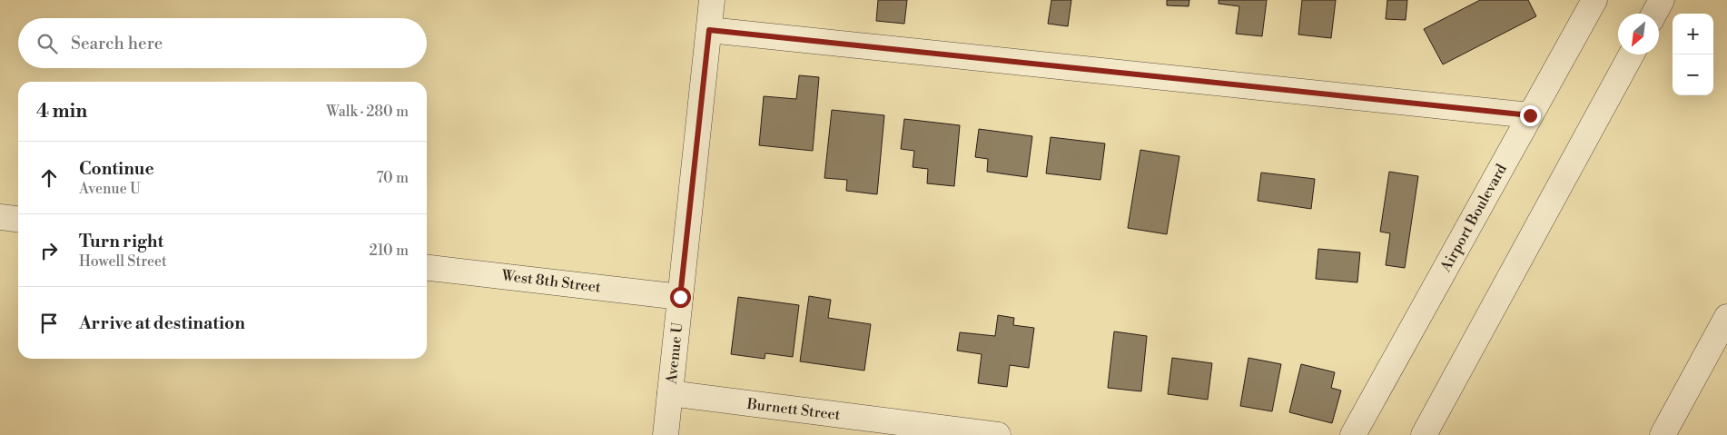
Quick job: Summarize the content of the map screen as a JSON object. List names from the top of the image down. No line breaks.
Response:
{"streets":{"street":["Airport Boulevard","West 8th Street","Avenue U","Burnett Street"]},"crossings":[["West 8th Street","Avenue U"],["Avenue U","Burnett Street"]],"north":"bottom left","page":{"map_buttons":["+","−"],"search":"Search here","heading":["4 min","Walk · 280 m"],"list":[["Continue","Avenue U","70 m"],["Turn right","Howell Street","210 m"],"Arrive at destination"]}}
